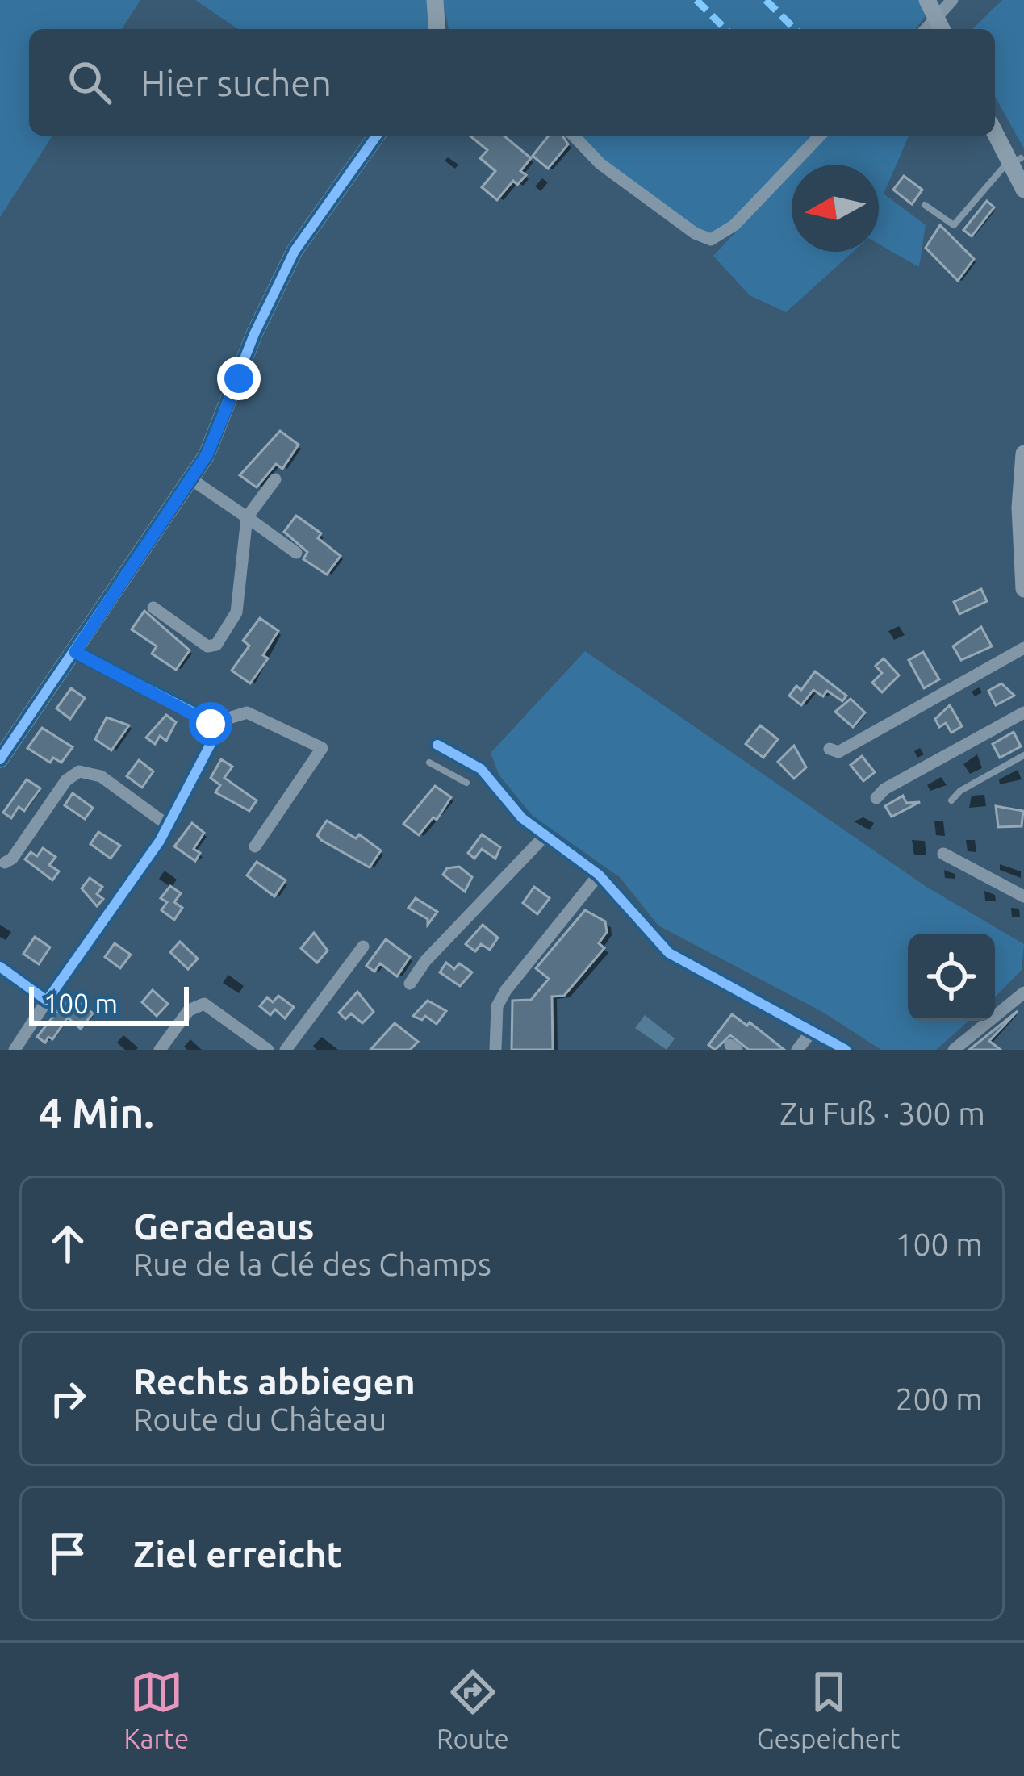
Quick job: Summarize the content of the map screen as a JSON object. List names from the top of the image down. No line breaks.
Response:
{"scale_bar":"100 m","north":"left","page":{"search":"Hier suchen","scale":"100 m","heading":["4 Min.","Zu Fuß · 300 m"],"list":[["Geradeaus","Rue de la Clé des Champs","100 m"],["Rechts abbiegen","Route du Château","200 m"],"Ziel erreicht"],"nav":["Karte","Route","Gespeichert"]}}
